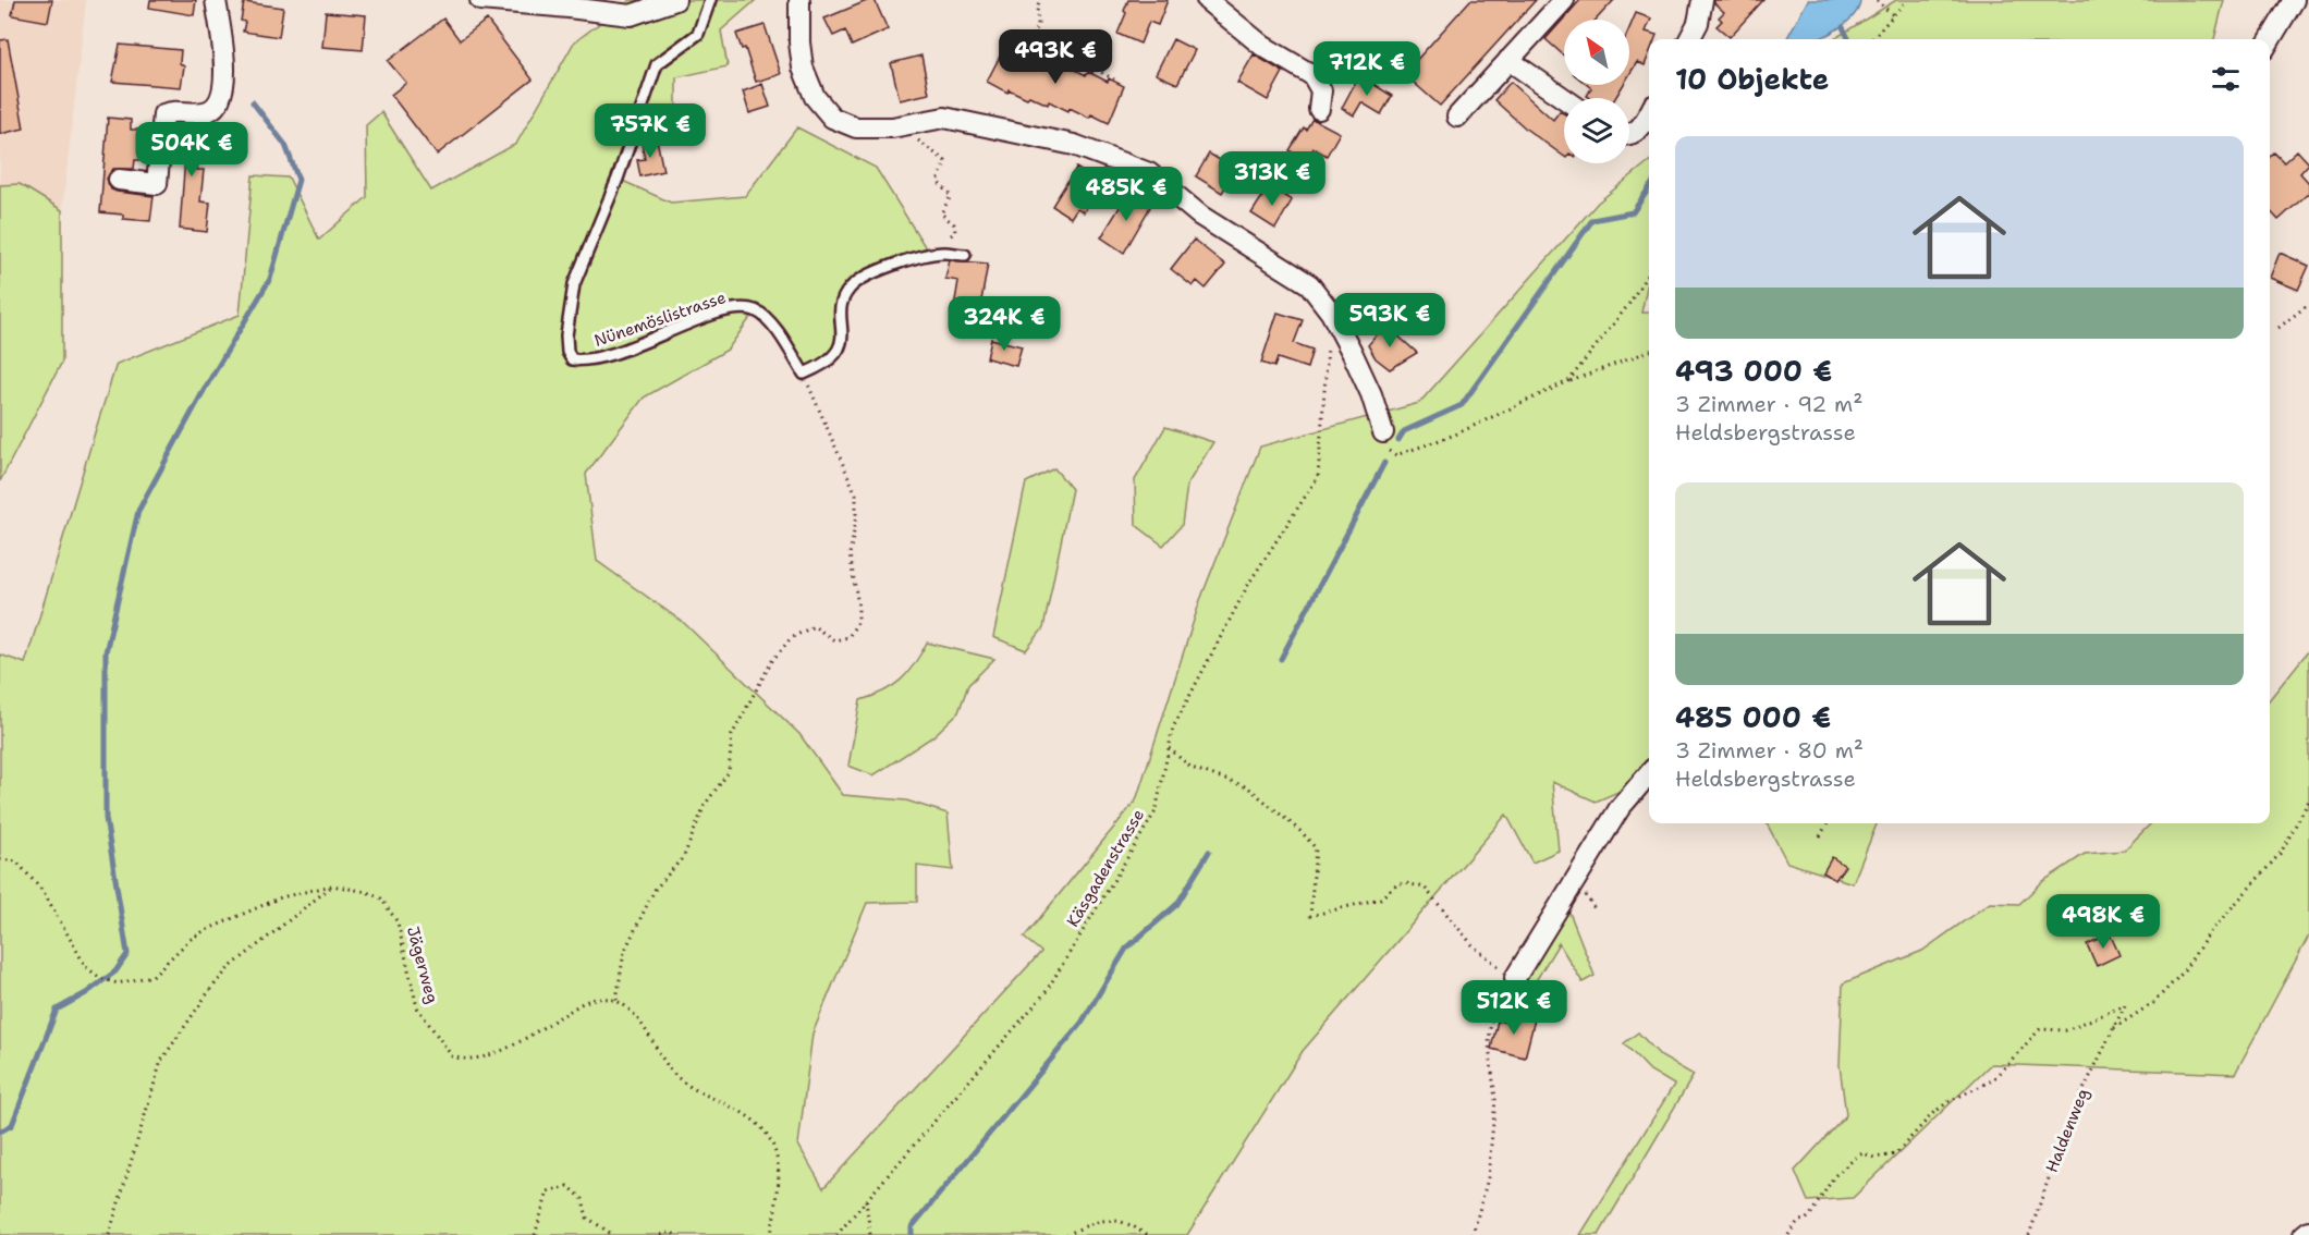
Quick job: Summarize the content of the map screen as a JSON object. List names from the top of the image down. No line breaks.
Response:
{"streets":{"lane":["Nünemöslistrasse"],"path":["Käsgadenstrasse","Jägerweg","Haldenweg"]},"north":"top left","page":{"price":["493K €","712K €","757K €","504K €","313K €","485K €","593K €","324K €","498K €","512K €"],"heading":"10 Objekte","list":[{"name":"493 000 €","note":"3 Zimmer · 92 m² · Heldsbergstrasse"},{"name":"485 000 €","note":"3 Zimmer · 80 m² · Heldsbergstrasse"}]}}
